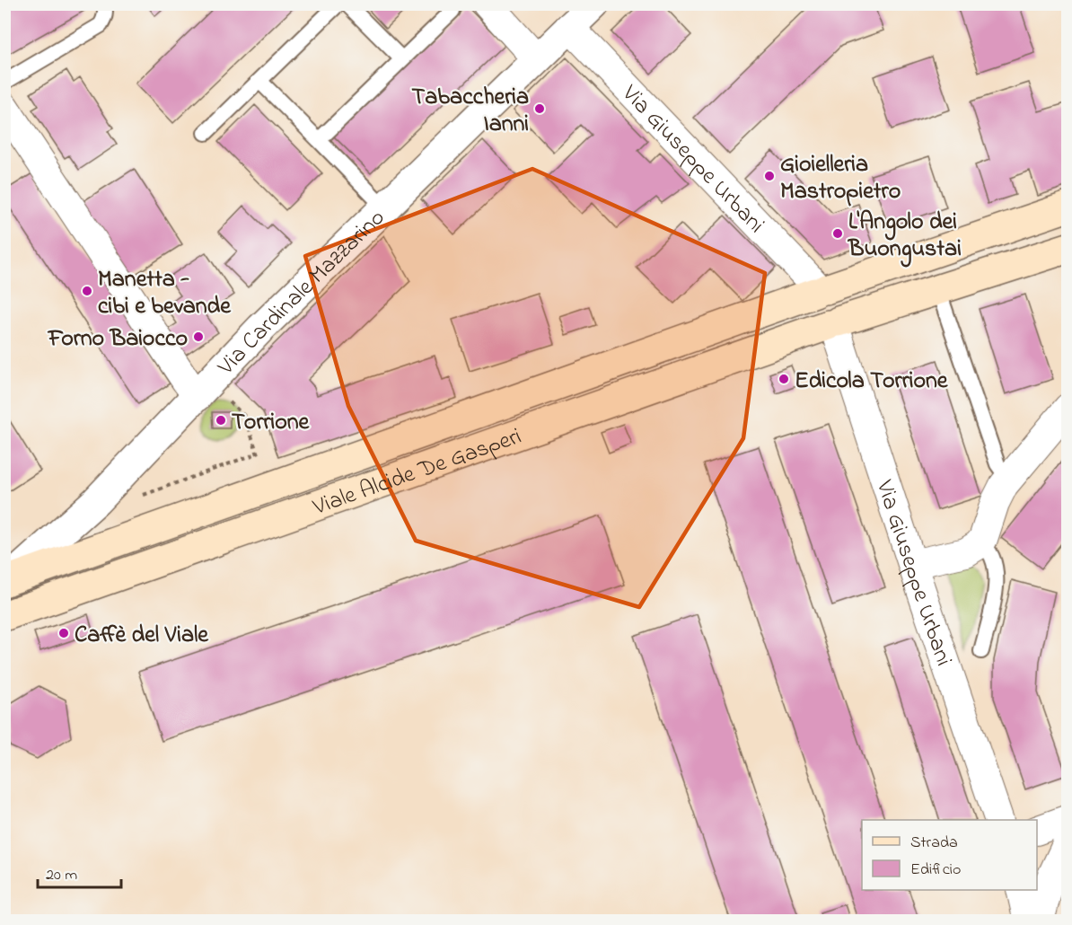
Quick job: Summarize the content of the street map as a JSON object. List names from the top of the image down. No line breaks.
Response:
{"streets":{"main road":["Viale Alcide De Gasperi"],"street":["Via Giuseppe Urbani","Via Cardinale Mazzarino"]},"crossings":[["Via Giuseppe Urbani","Via Cardinale Mazzarino"],["Via Giuseppe Urbani","Viale Alcide De Gasperi"],["Via Cardinale Mazzarino","Viale Alcide De Gasperi"]],"places":["Tabaccheria Ianni","Gioielleria Mastropietro","L'Angolo dei Buongustai","Manetta - cibi e bevande","Forno Baiocco","Edicola Torrione","Torrione","Caffè del Viale"],"legend":["Strada","Edificio"],"scale_bar":"20 m"}
